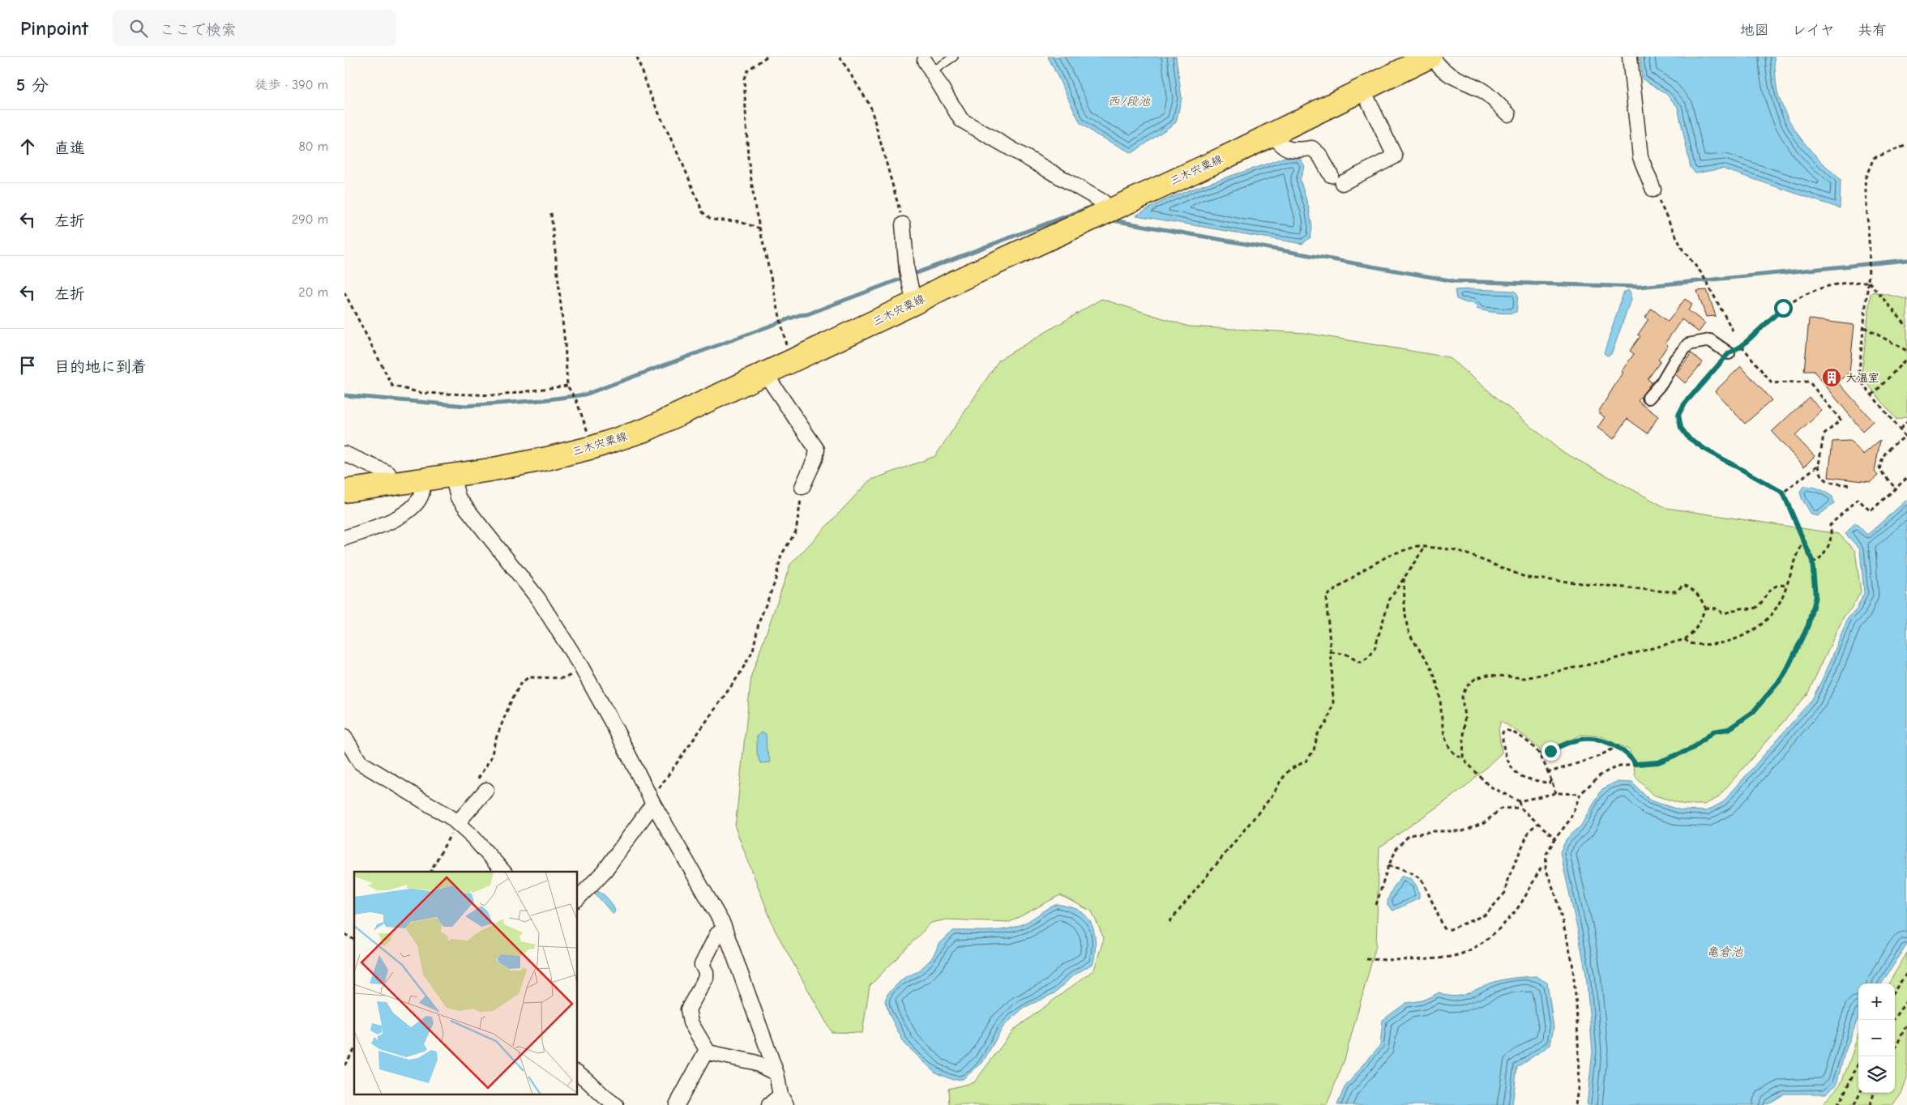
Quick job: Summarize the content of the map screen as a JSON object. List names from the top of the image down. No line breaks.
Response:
{"streets":{"main road":["三木宍粟線"]},"water":["西ﾉ段池","亀倉池"],"places":{"building":["大温室"]},"page":{"header":"Pinpoint","search":"ここで検索","nav":["地図","レイヤ","共有"],"heading":["5 分","徒歩 · 390 m"],"list":[["直進","80 m"],["左折","290 m"],["左折","20 m"],"目的地に到着"],"map_buttons":["+","−"]}}
